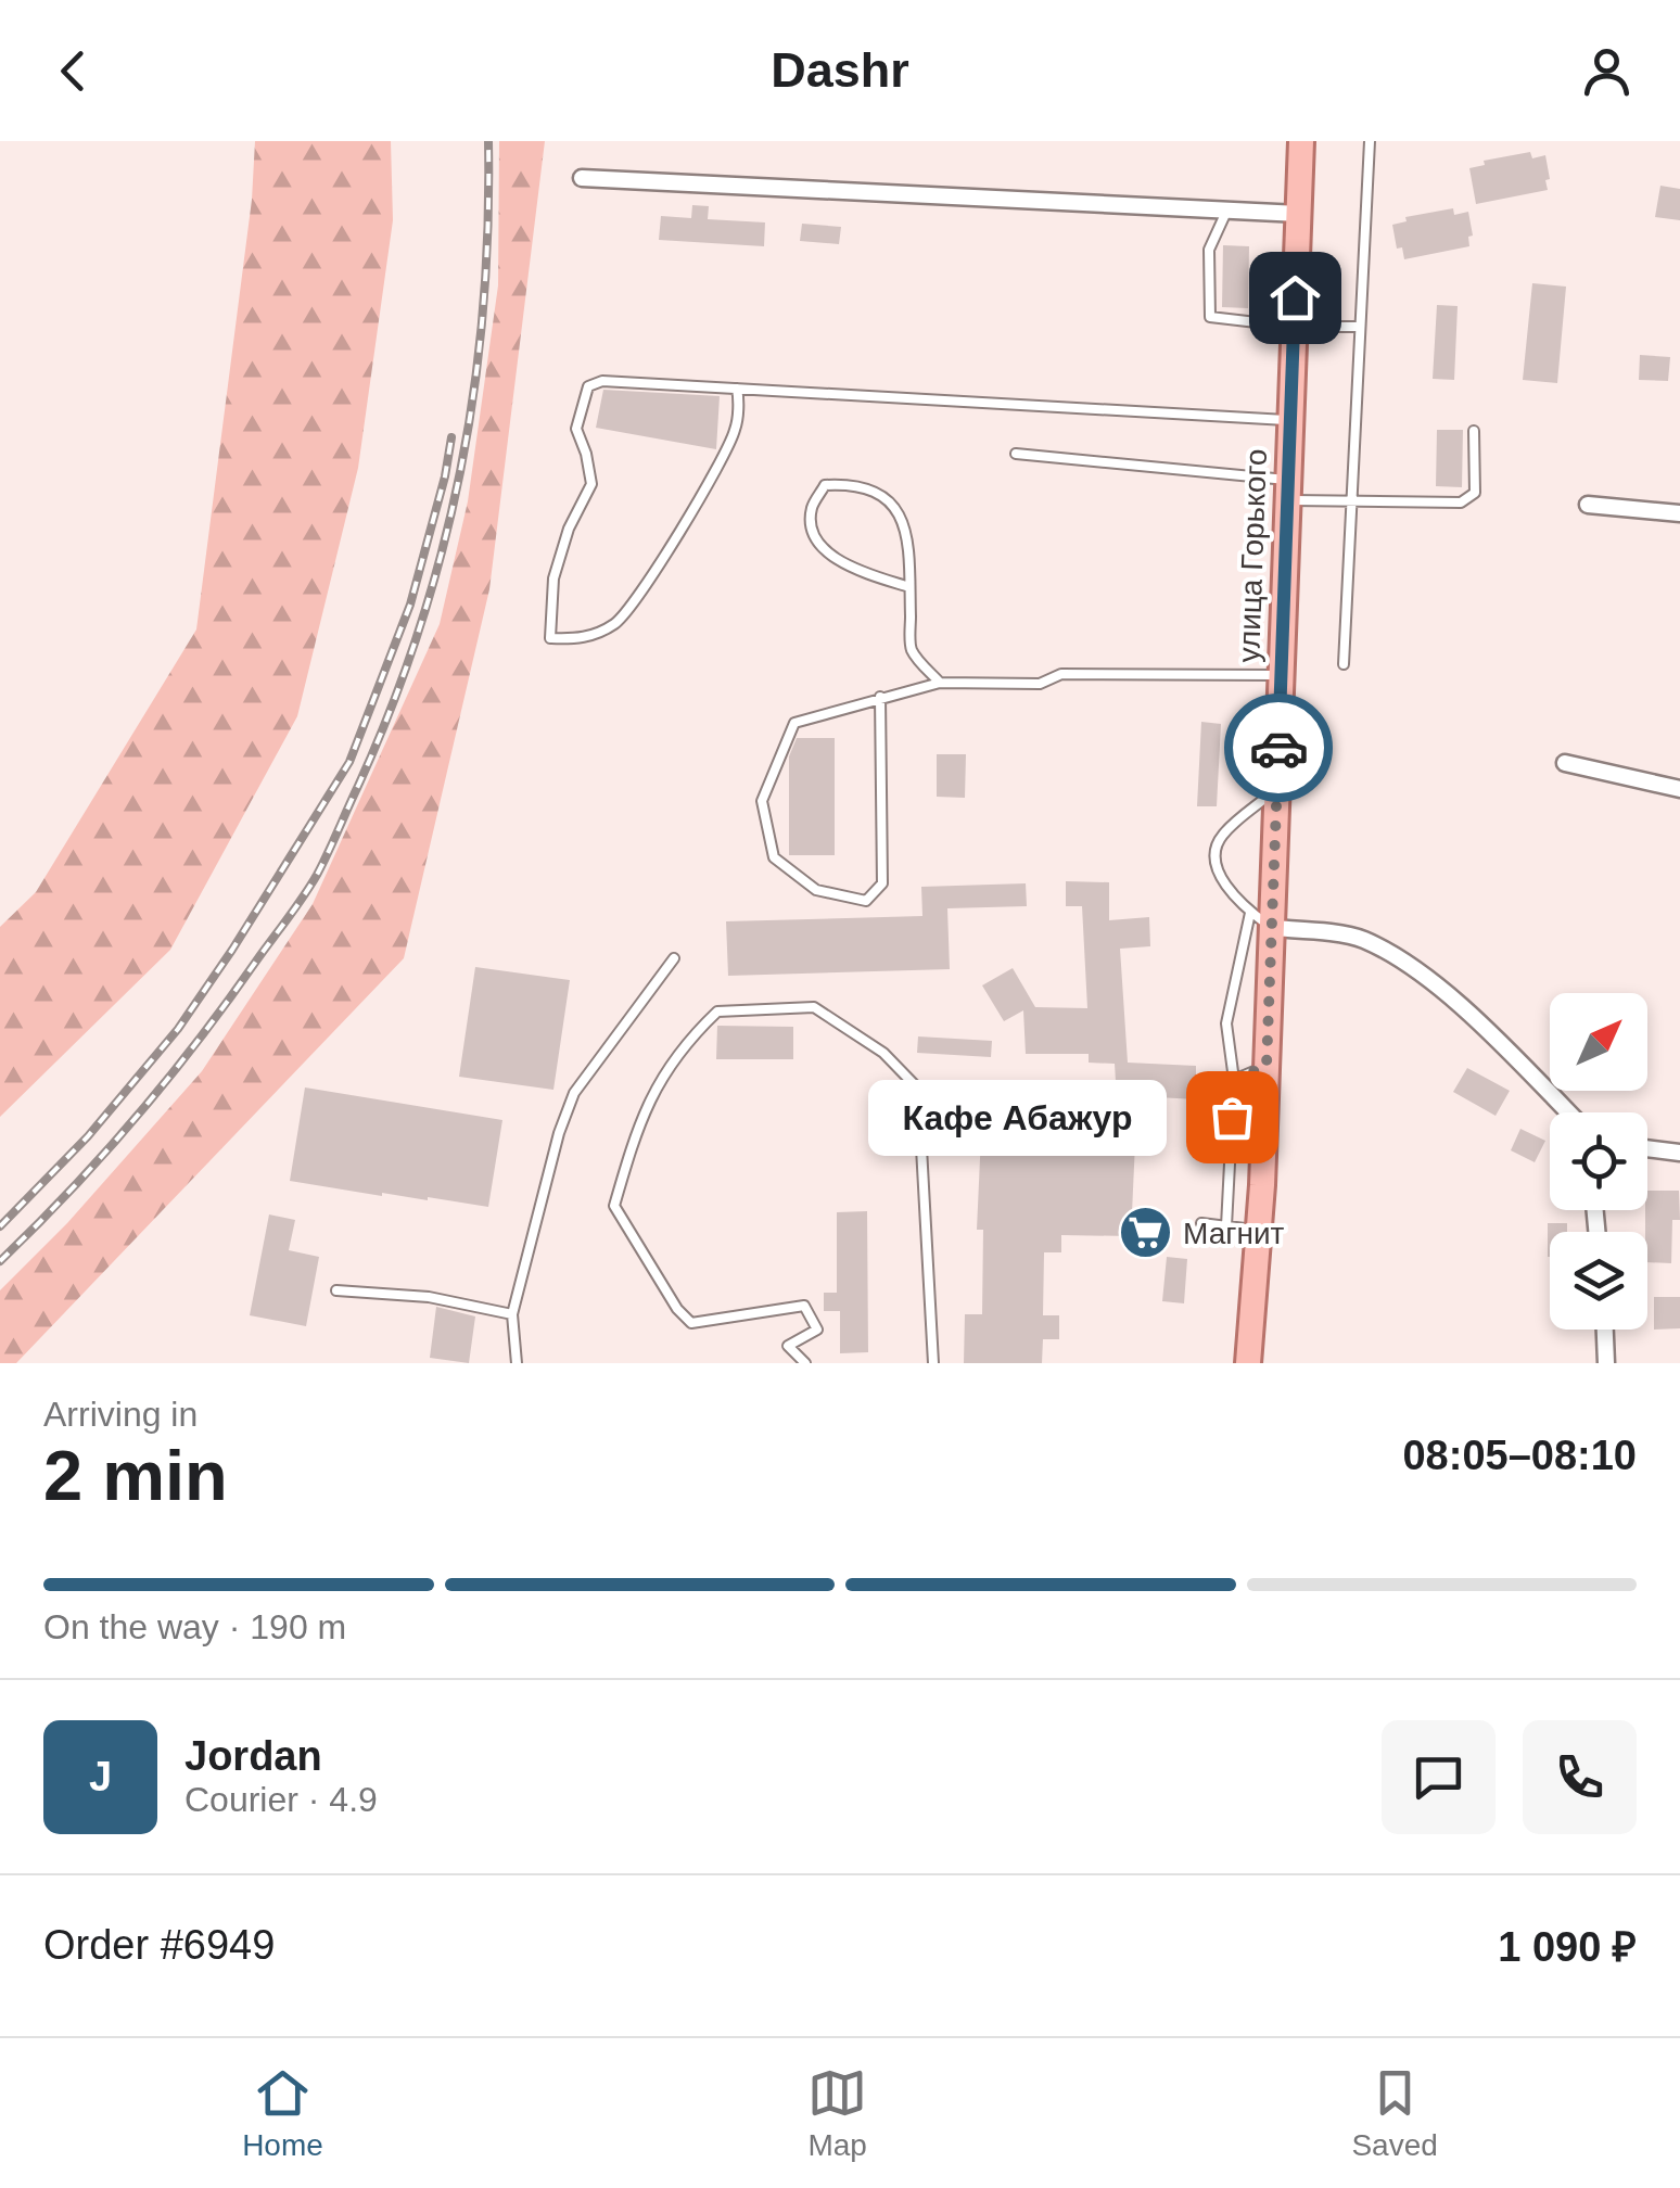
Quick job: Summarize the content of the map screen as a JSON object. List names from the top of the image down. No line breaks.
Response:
{"streets":{"main road":["улица Горького"]},"places":{"other":["Кафе Абажур"],"supermarket":["Магнит"]},"north":"top right","page":{"header":"Dashr","bubble":"Кафе Абажур","heading":["2 min","Arriving in","08:05–08:10"],"panel":["Jordan","Courier · 4.9","Order #6949","1 090 ₽"],"bar":"On the way · 190 m","round":"J","tabs":["Home","Map","Saved"]}}
